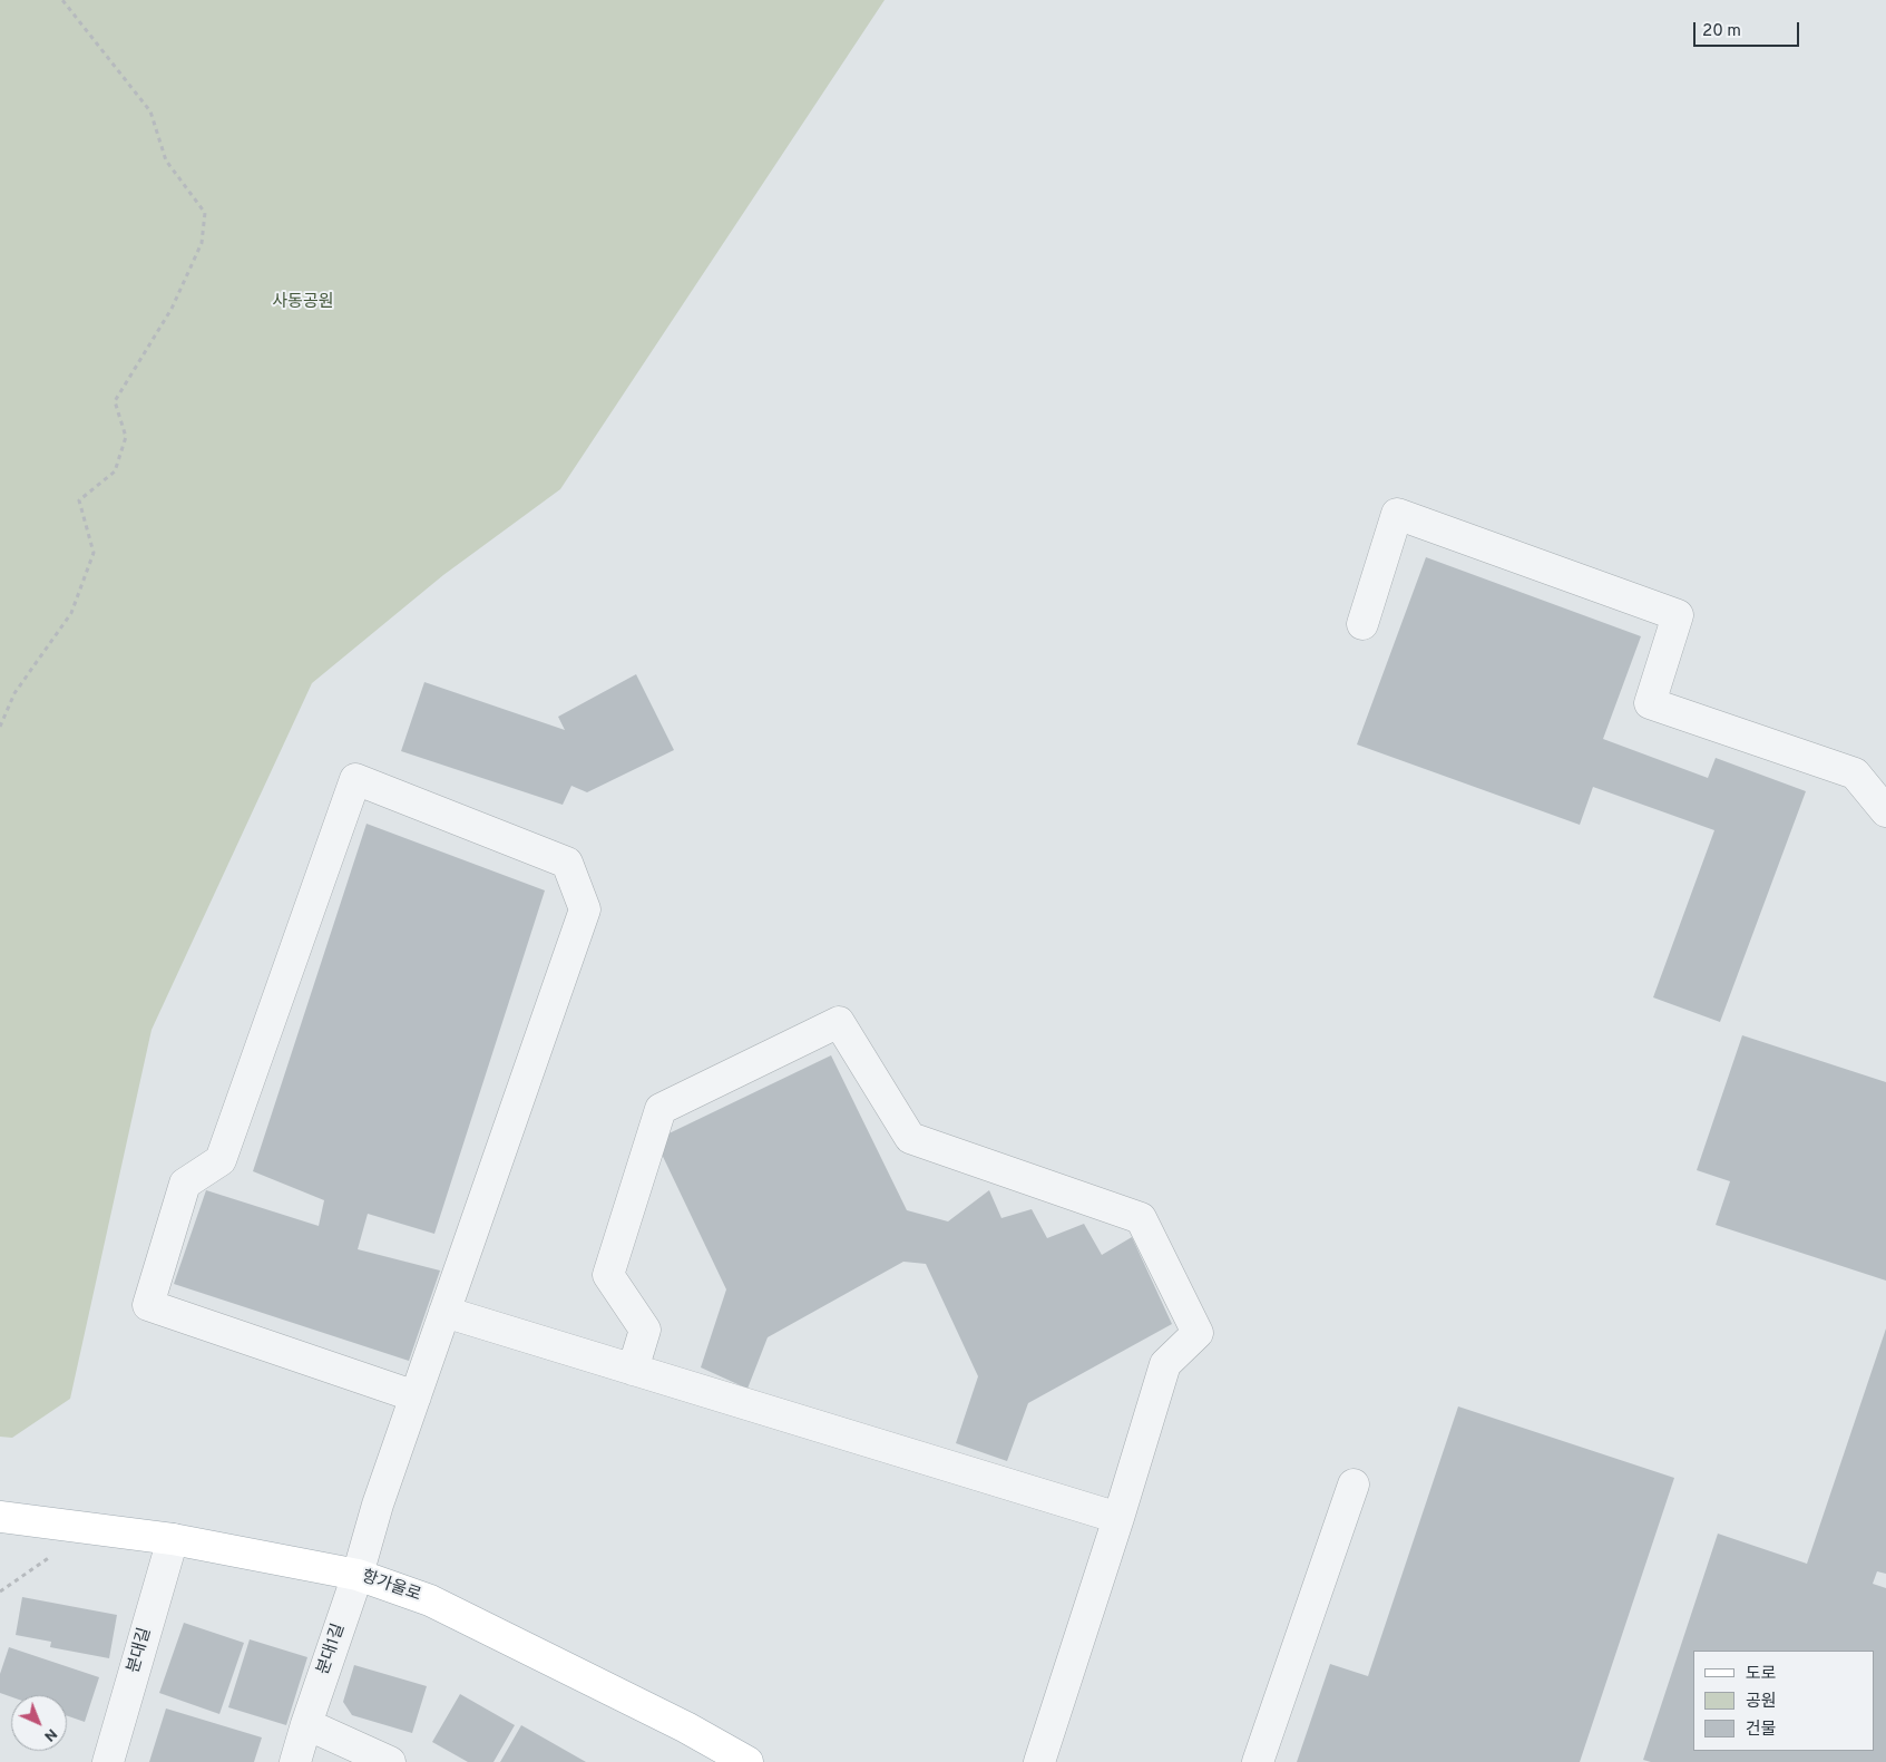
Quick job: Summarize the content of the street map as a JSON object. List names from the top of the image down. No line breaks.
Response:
{"streets":{"main road":["항가울로"],"street":["분대1길","분대길"]},"crossings":[["항가울로","분대1길"],["항가울로","분대길"]],"parks":["사동공원"],"legend":["도로","공원","건물"],"scale_bar":"20 m","north":"bottom right"}
